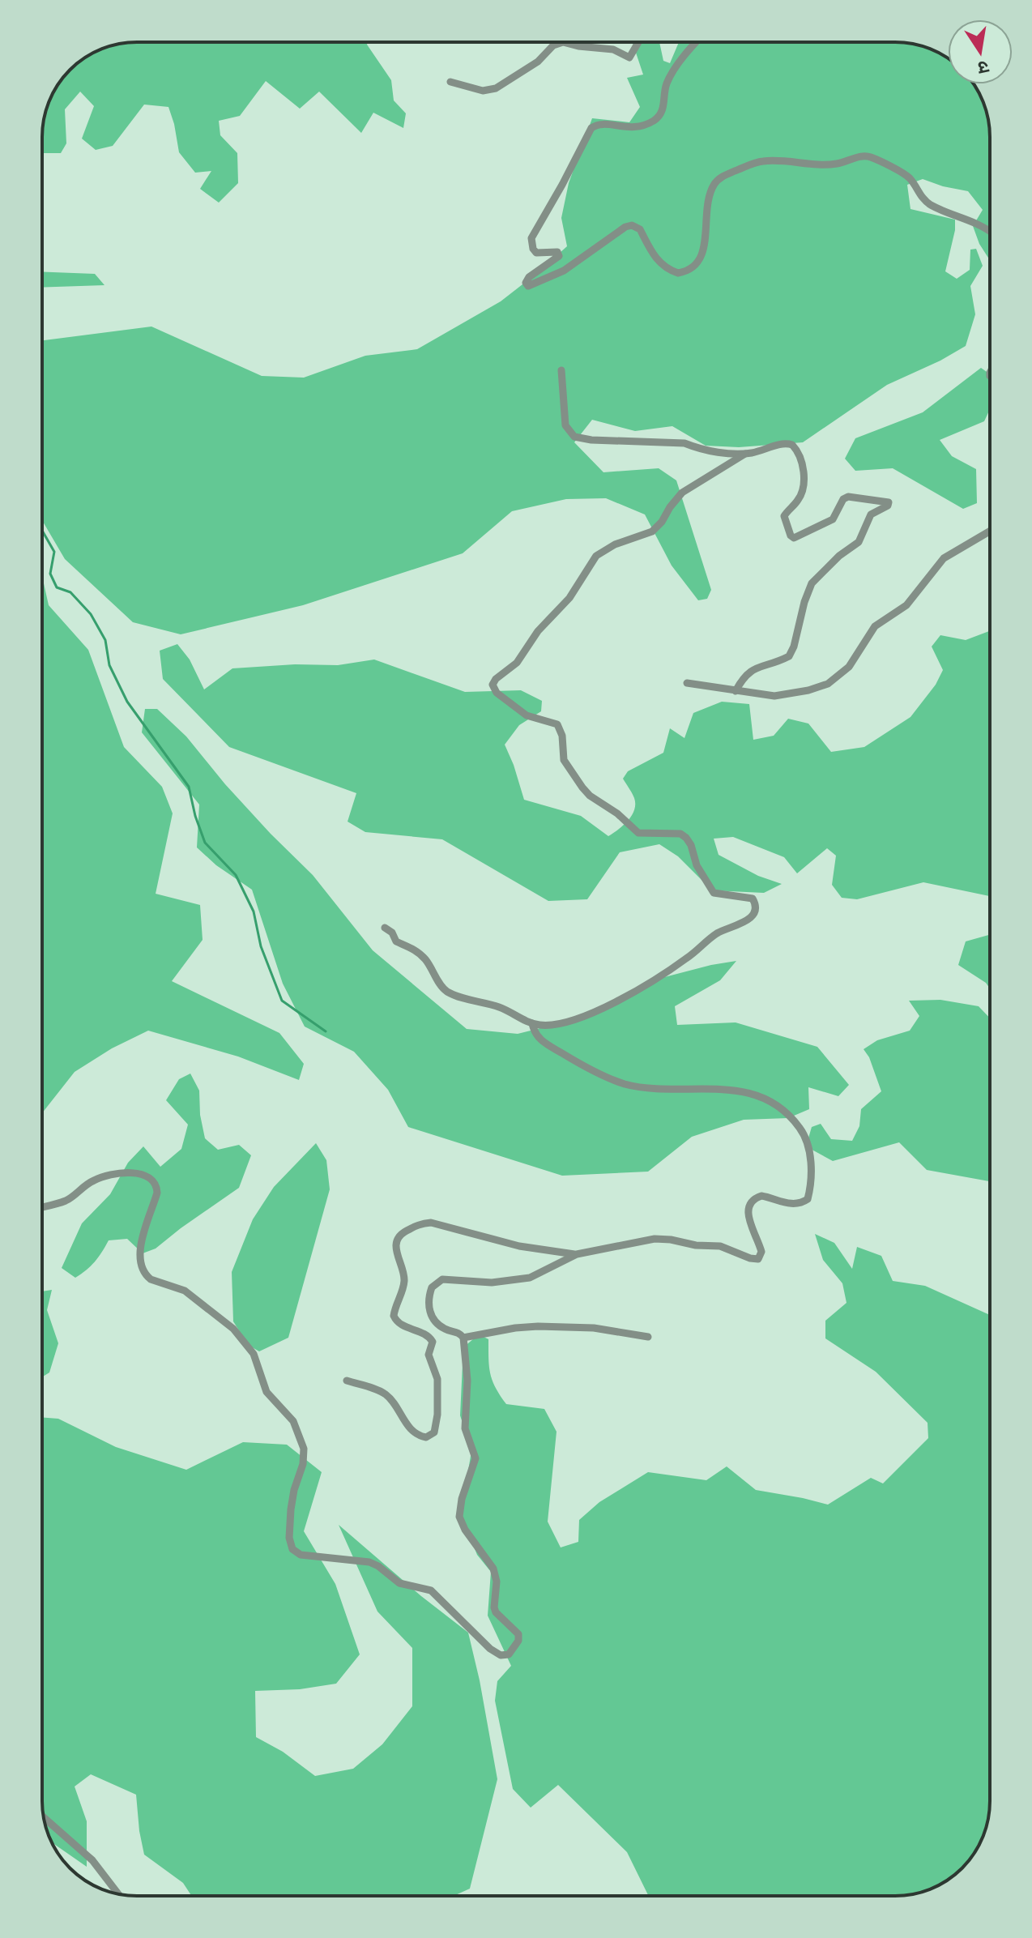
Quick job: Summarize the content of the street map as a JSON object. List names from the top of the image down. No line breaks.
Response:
{"north":"bottom"}
